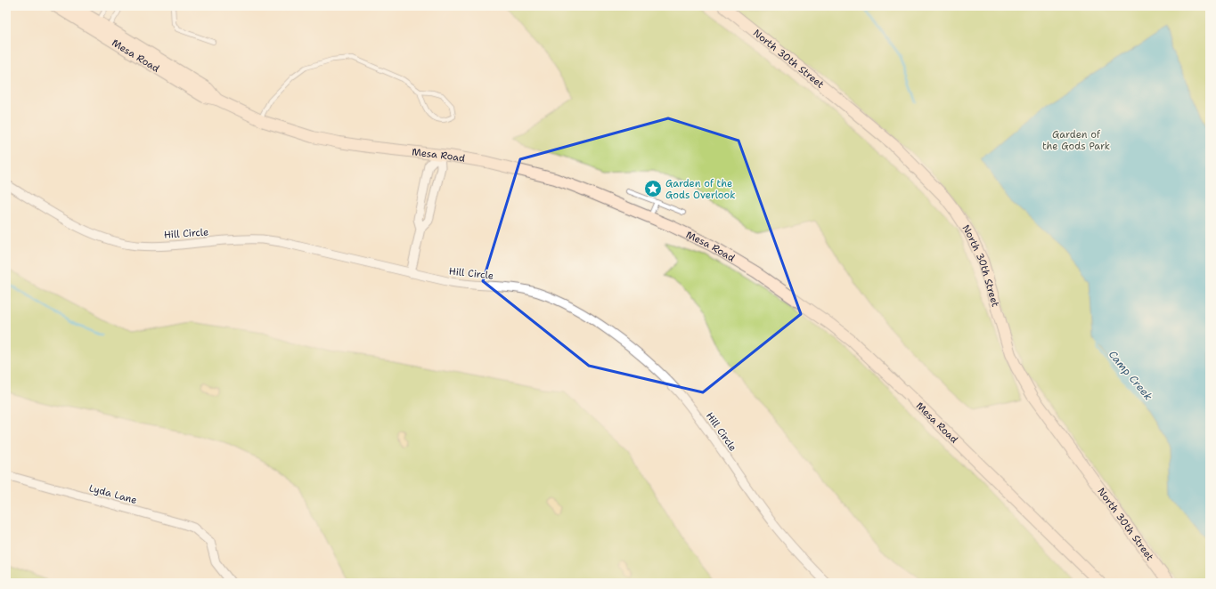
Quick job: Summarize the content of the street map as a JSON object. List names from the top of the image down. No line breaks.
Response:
{"streets":{"main road":["Mesa Road","North 30th Street"],"street":["Hill Circle","Lyda Lane"]},"water":["Camp Creek"],"parks":["Garden of the Gods Park"],"places":{"place":["Garden of the Gods Overlook"]}}
